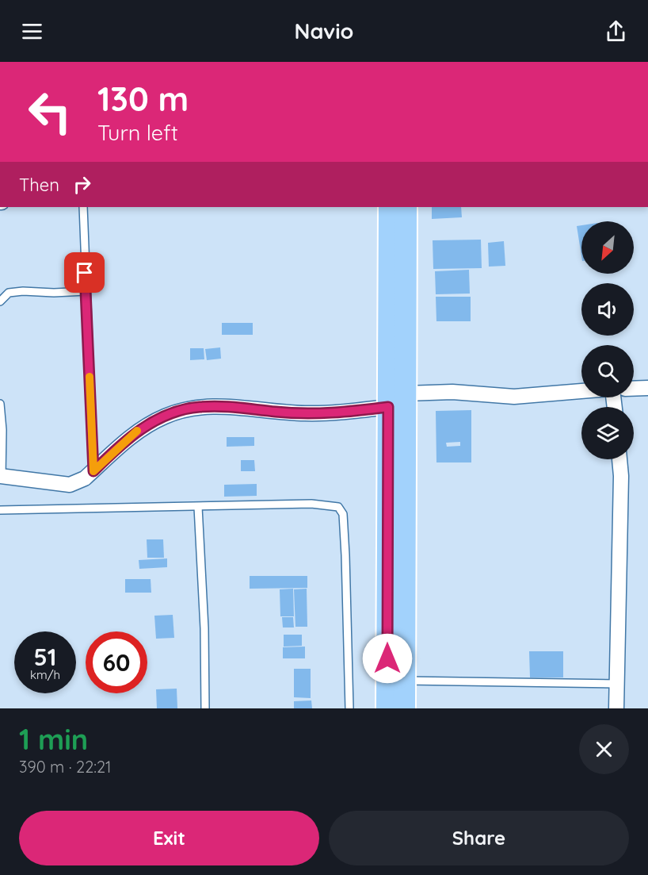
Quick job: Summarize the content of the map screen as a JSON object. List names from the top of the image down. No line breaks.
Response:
{"north":"bottom left","page":{"header":"Navio","turn":["130 m","Turn left"],"then":"Then","speed":"51 km/h","limit":"60","heading":["1 min","390 m · 22:21"],"buttons":["Exit","Share"]}}
